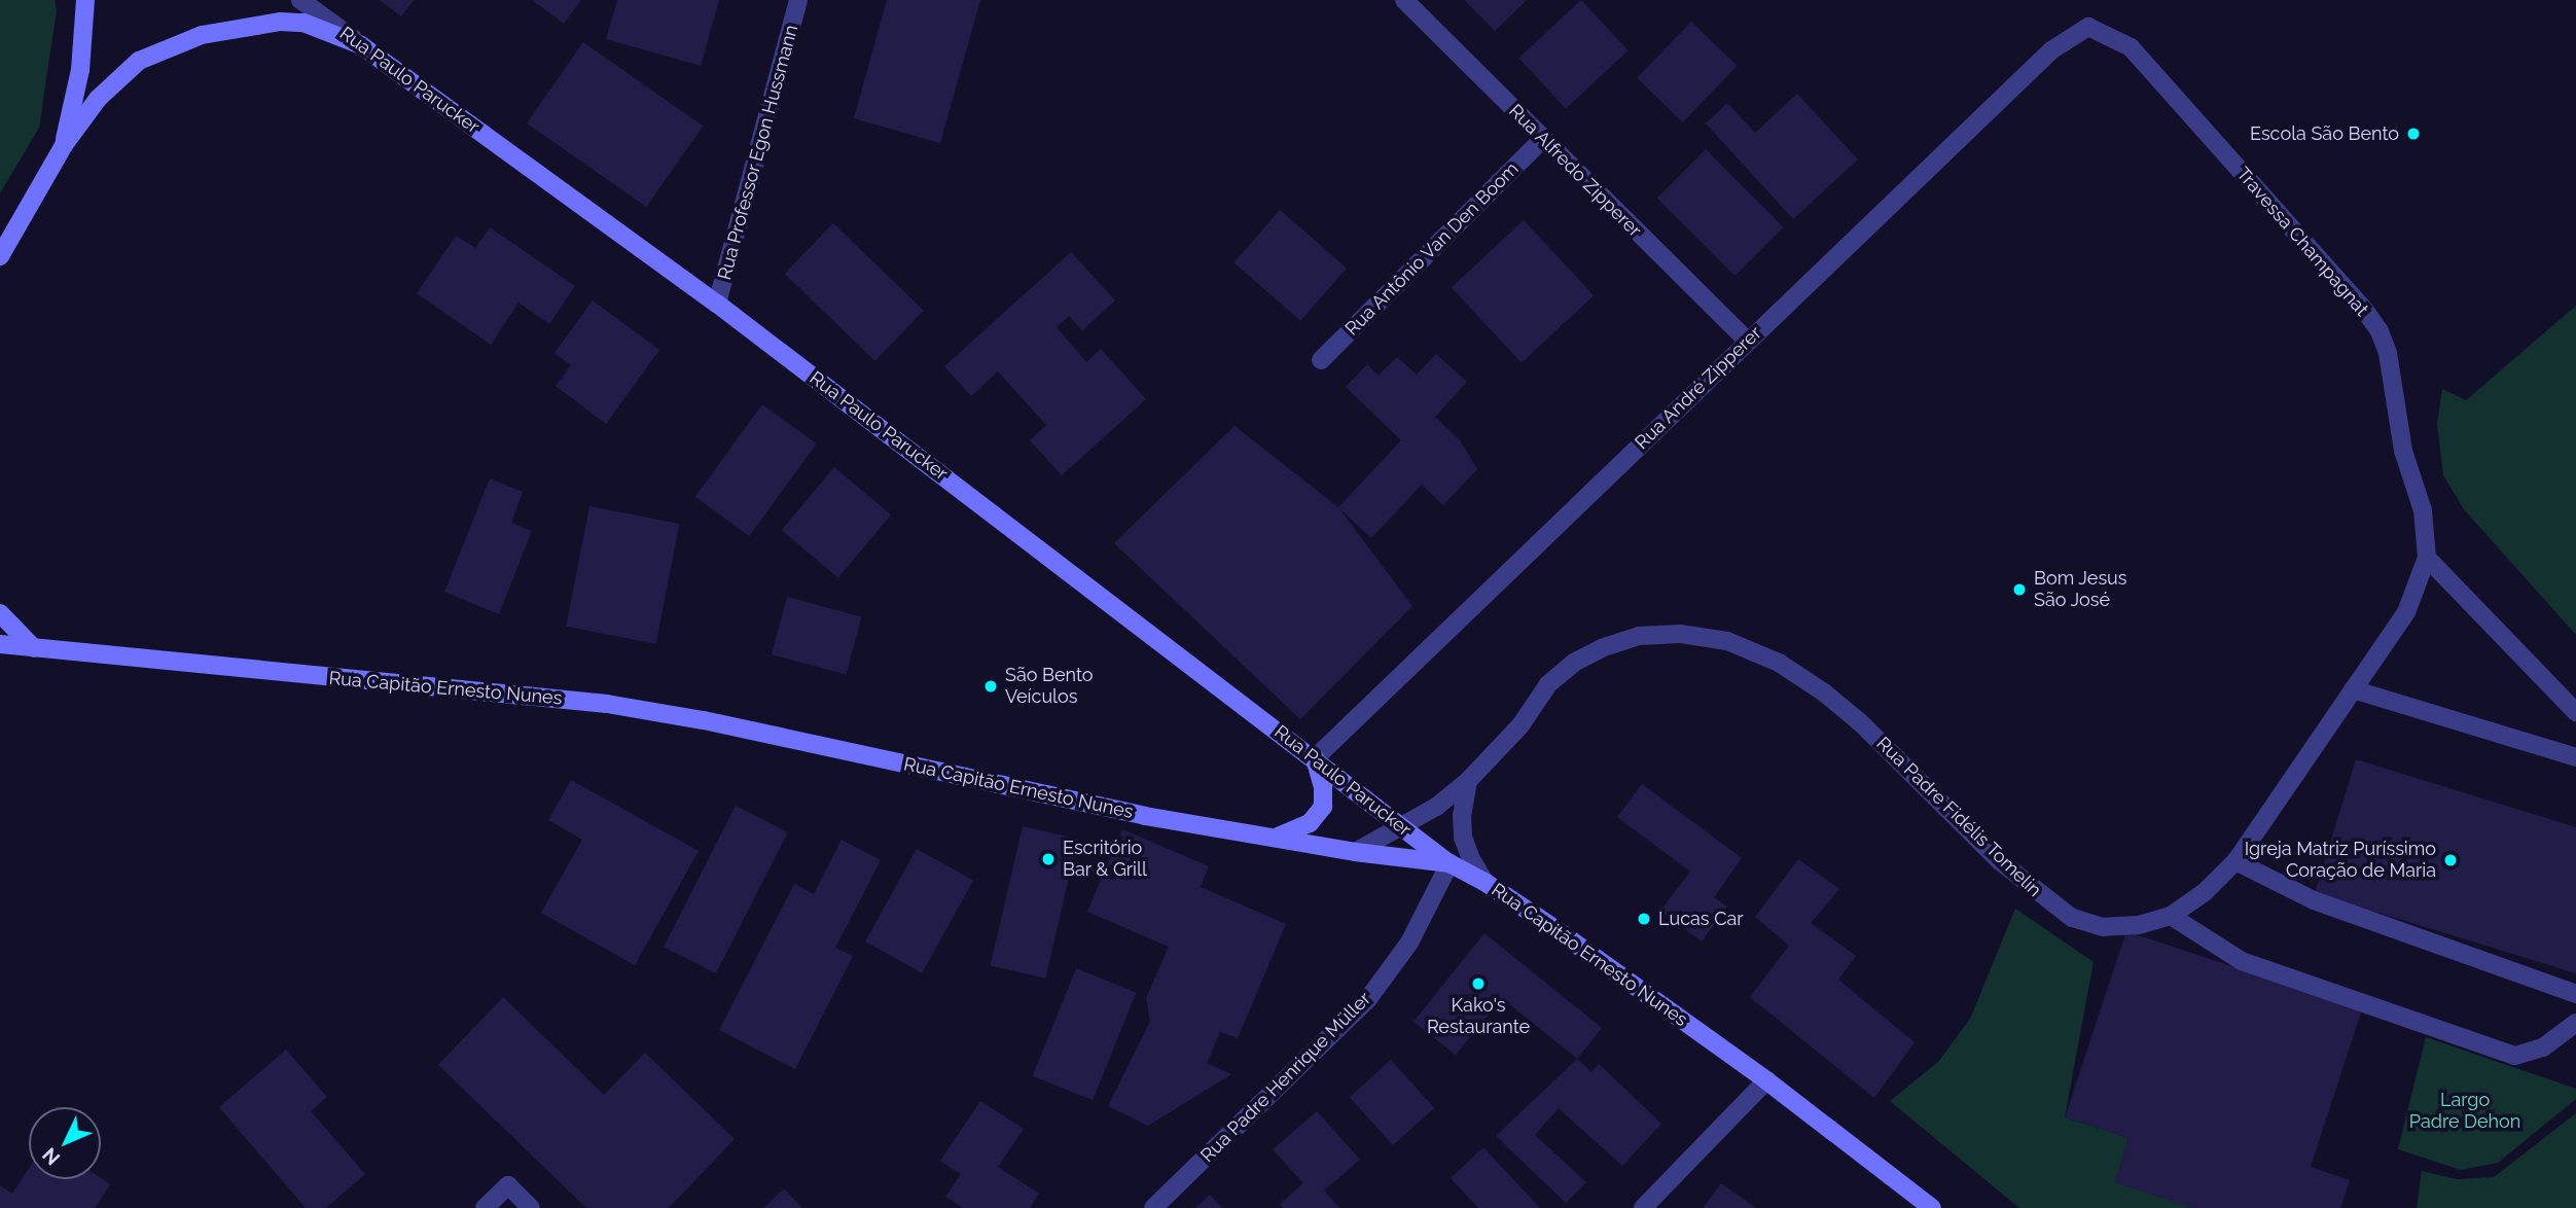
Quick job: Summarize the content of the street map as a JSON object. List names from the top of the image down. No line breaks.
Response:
{"streets":{"main road":["Rua Paulo Parucker","Rua Capitão Ernesto Nunes"],"street":["Rua Professor Egon Hussmann","Rua Alfredo Zipperer","Travessa Champagnat","Rua Antônio Van Den Boom","Rua André Zipperer","Rua Padre Fidélis Tomelin","Rua Padre Henrique Müller"]},"crossings":[["Rua Paulo Parucker","Rua Professor Egon Hussmann"],["Rua Paulo Parucker","Rua André Zipperer"],["Rua Paulo Parucker","Rua Capitão Ernesto Nunes"],["Rua Paulo Parucker","Rua Padre Fidélis Tomelin"],["Rua Paulo Parucker","Rua Padre Henrique Müller"],["Rua Alfredo Zipperer","Rua Antônio Van Den Boom"],["Rua Alfredo Zipperer","Rua André Zipperer"],["Travessa Champagnat","Rua André Zipperer"],["Travessa Champagnat","Rua Padre Fidélis Tomelin"],["Rua Capitão Ernesto Nunes","Rua Padre Fidélis Tomelin"],["Rua Capitão Ernesto Nunes","Rua Padre Henrique Müller"]],"parks":["Largo Padre Dehon"],"places":["Escola São Bento","Bom Jesus São José","São Bento Veículos","Escritório Bar & Grill","Igreja Matriz Puríssimo Coração de Maria","Lucas Car","Kako's Restaurante"],"north":"bottom left"}
